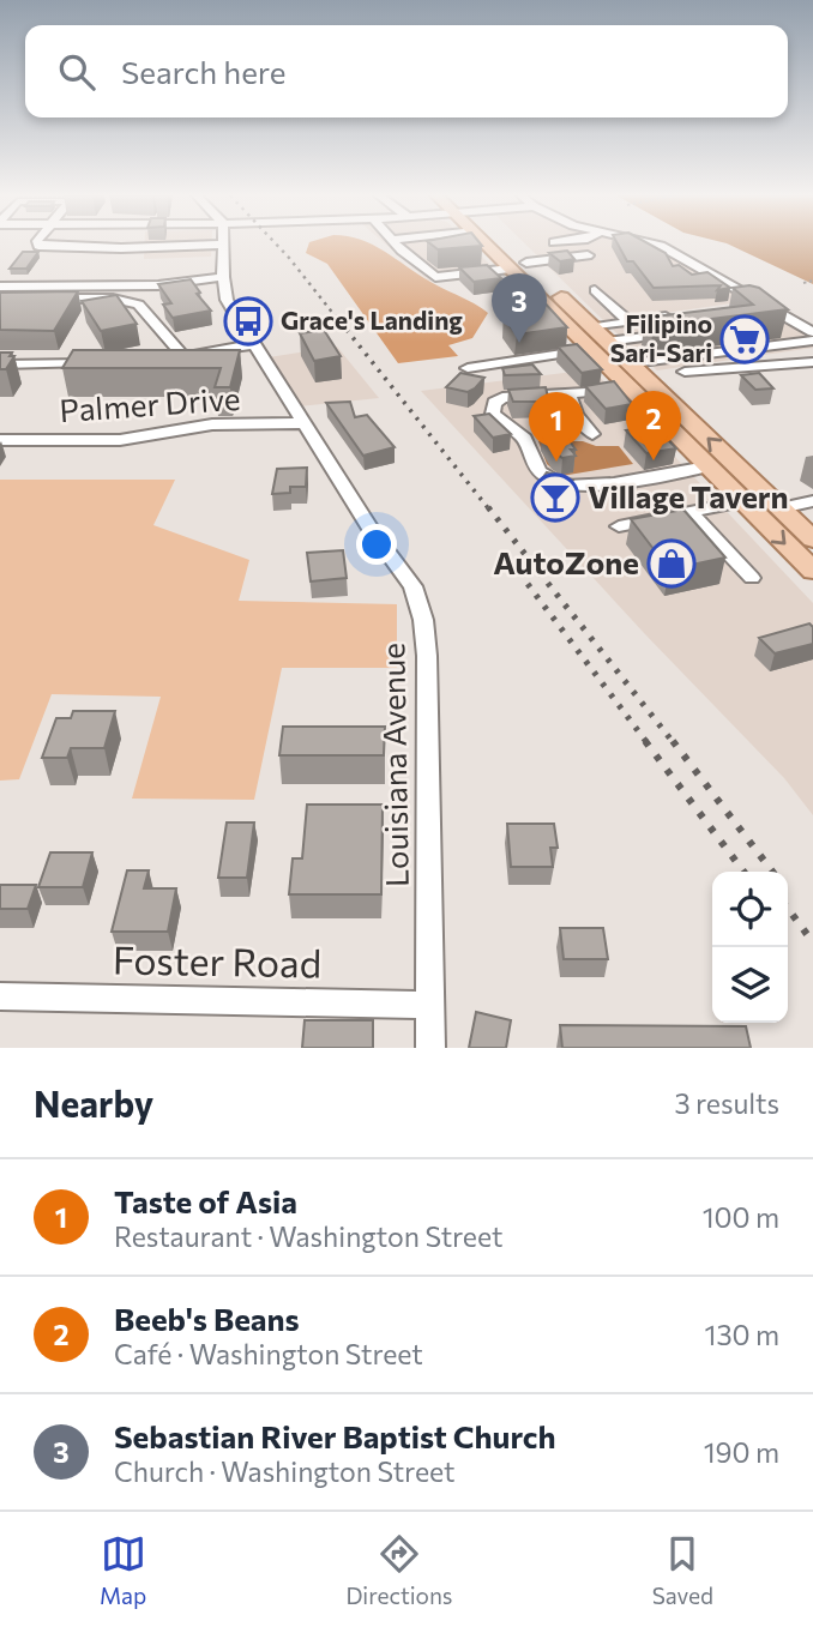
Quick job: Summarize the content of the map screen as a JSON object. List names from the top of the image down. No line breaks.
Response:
{"streets":{"street":["Palmer Drive","Louisiana Avenue","Foster Road"]},"crossings":[["Palmer Drive","Louisiana Avenue"],["Louisiana Avenue","Foster Road"]],"places":{"bus stop":["Grace's Landing"],"supermarket":["Filipino Sari-Sari"],"bar":["Village Tavern"],"shop":["AutoZone"]},"page":{"search":"Search here","pins":["3","2","1"],"heading":["Nearby","3 results"],"list":[{"mark":"1","name":"Taste of Asia","note":"Restaurant · Washington Street","value":"100 m"},{"mark":"2","name":"Beeb's Beans","note":"Café · Washington Street","value":"130 m"},{"mark":"3","name":"Sebastian River Baptist Church","note":"Church · Washington Street","value":"190 m"}],"nav":["Map","Directions","Saved"]}}
